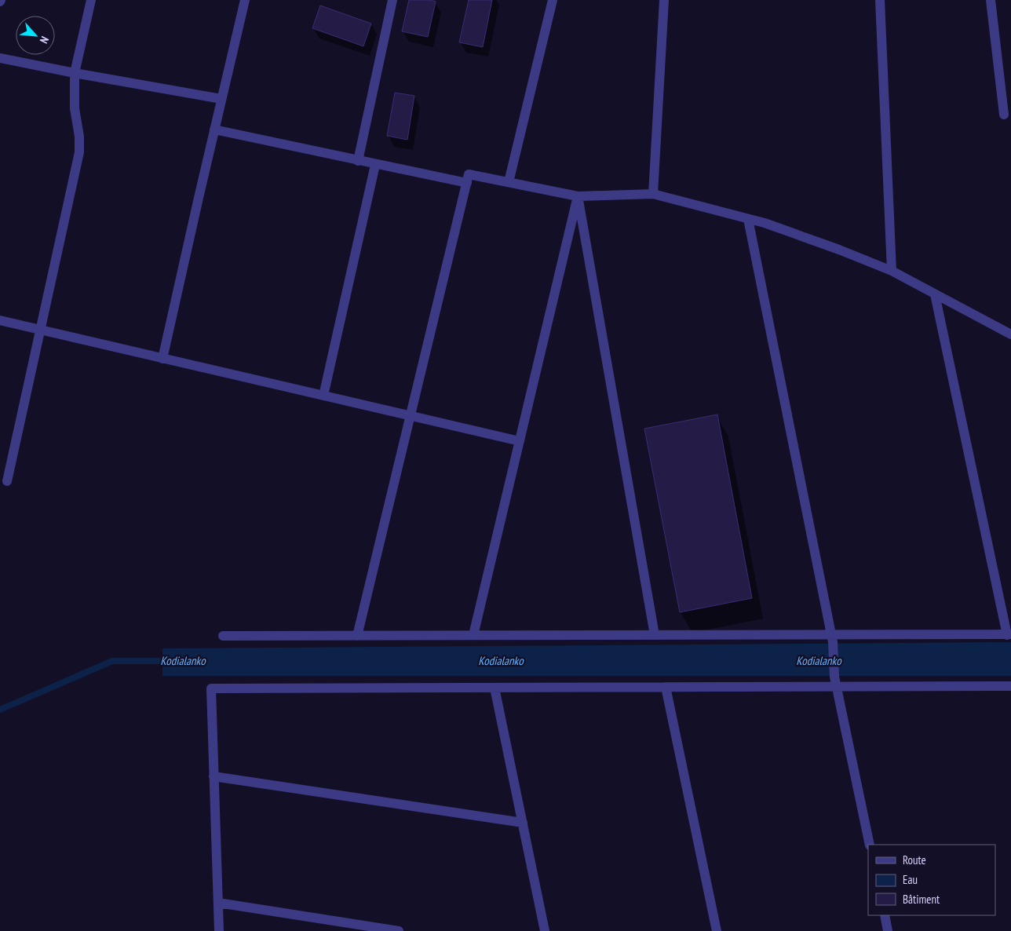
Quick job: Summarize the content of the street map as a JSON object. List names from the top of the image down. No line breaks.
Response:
{"water":["Kodialanko"],"legend":["Route","Eau","Bâtiment"],"north":"bottom right"}
